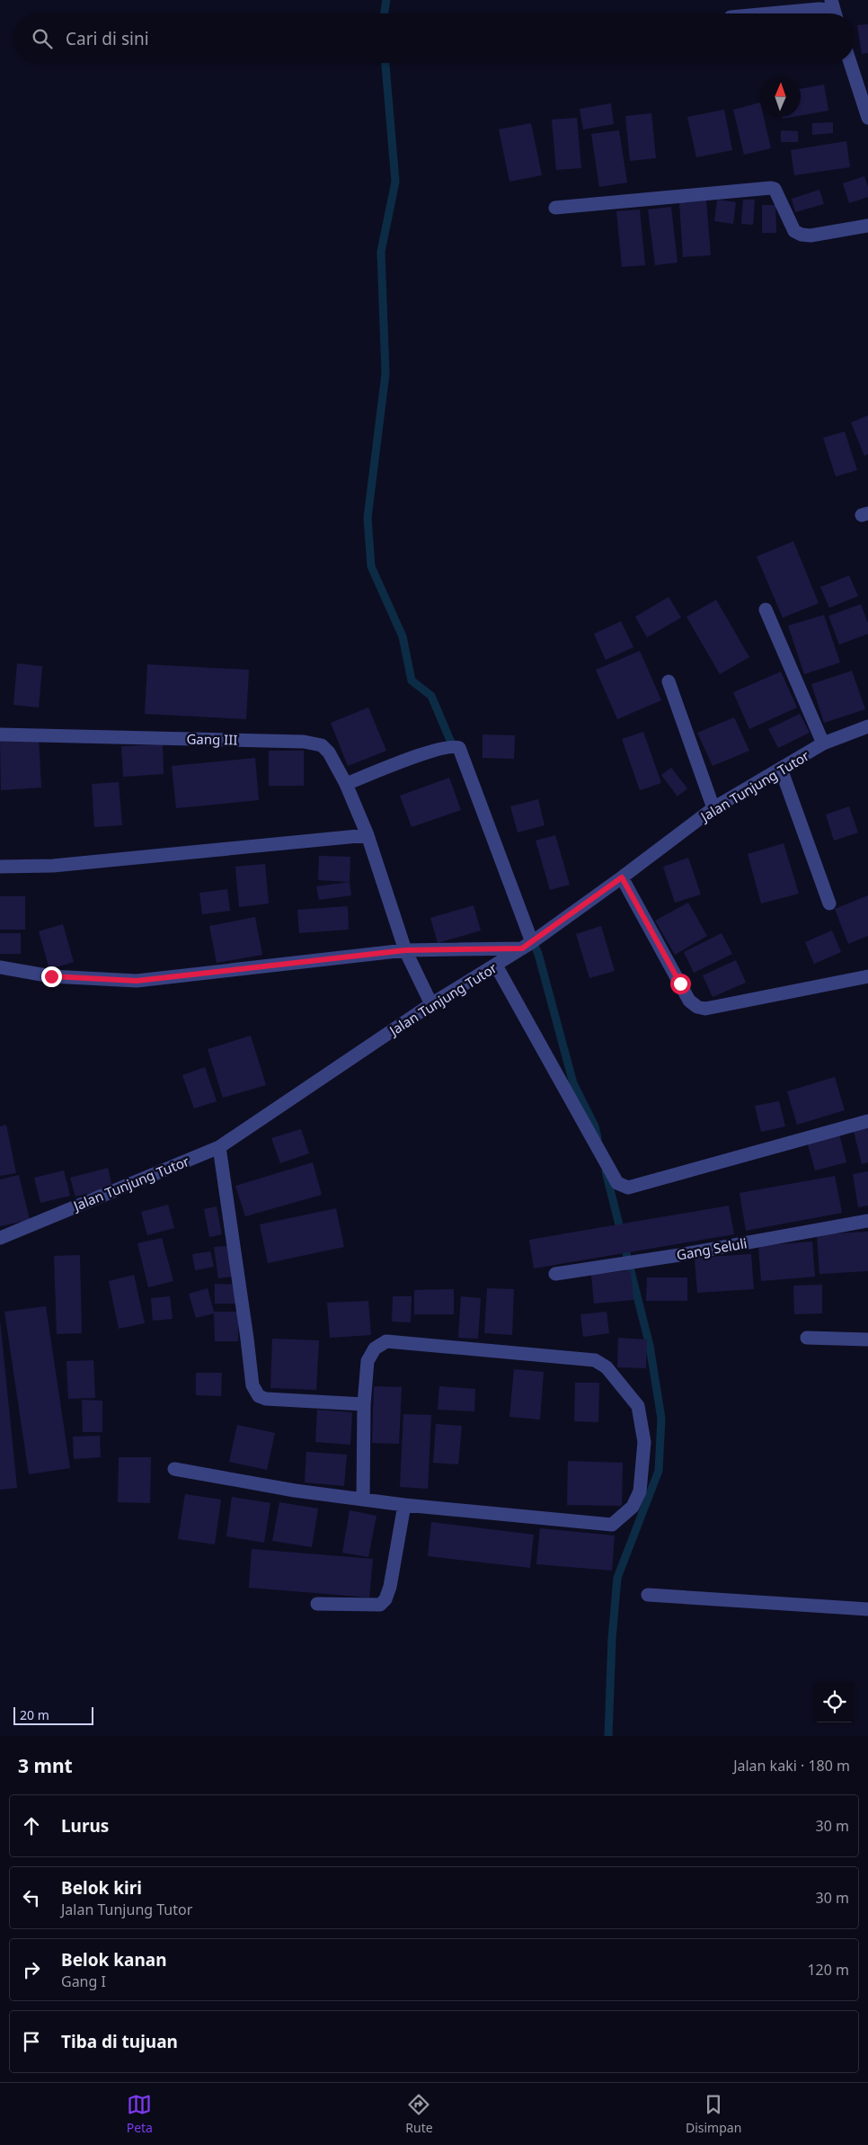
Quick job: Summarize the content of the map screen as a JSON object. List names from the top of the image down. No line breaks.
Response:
{"streets":{"street":["Gang III","Jalan Tunjung Tutor","Gang Seluli"]},"crossings":[["Gang III","Jalan Tunjung Tutor"]],"scale_bar":"20 m","north":"top","page":{"search":"Cari di sini","scale":"20 m","heading":["3 mnt","Jalan kaki · 180 m"],"list":[["Lurus","30 m"],["Belok kiri","Jalan Tunjung Tutor","30 m"],["Belok kanan","Gang I","120 m"],"Tiba di tujuan"],"nav":["Peta","Rute","Disimpan"]}}
